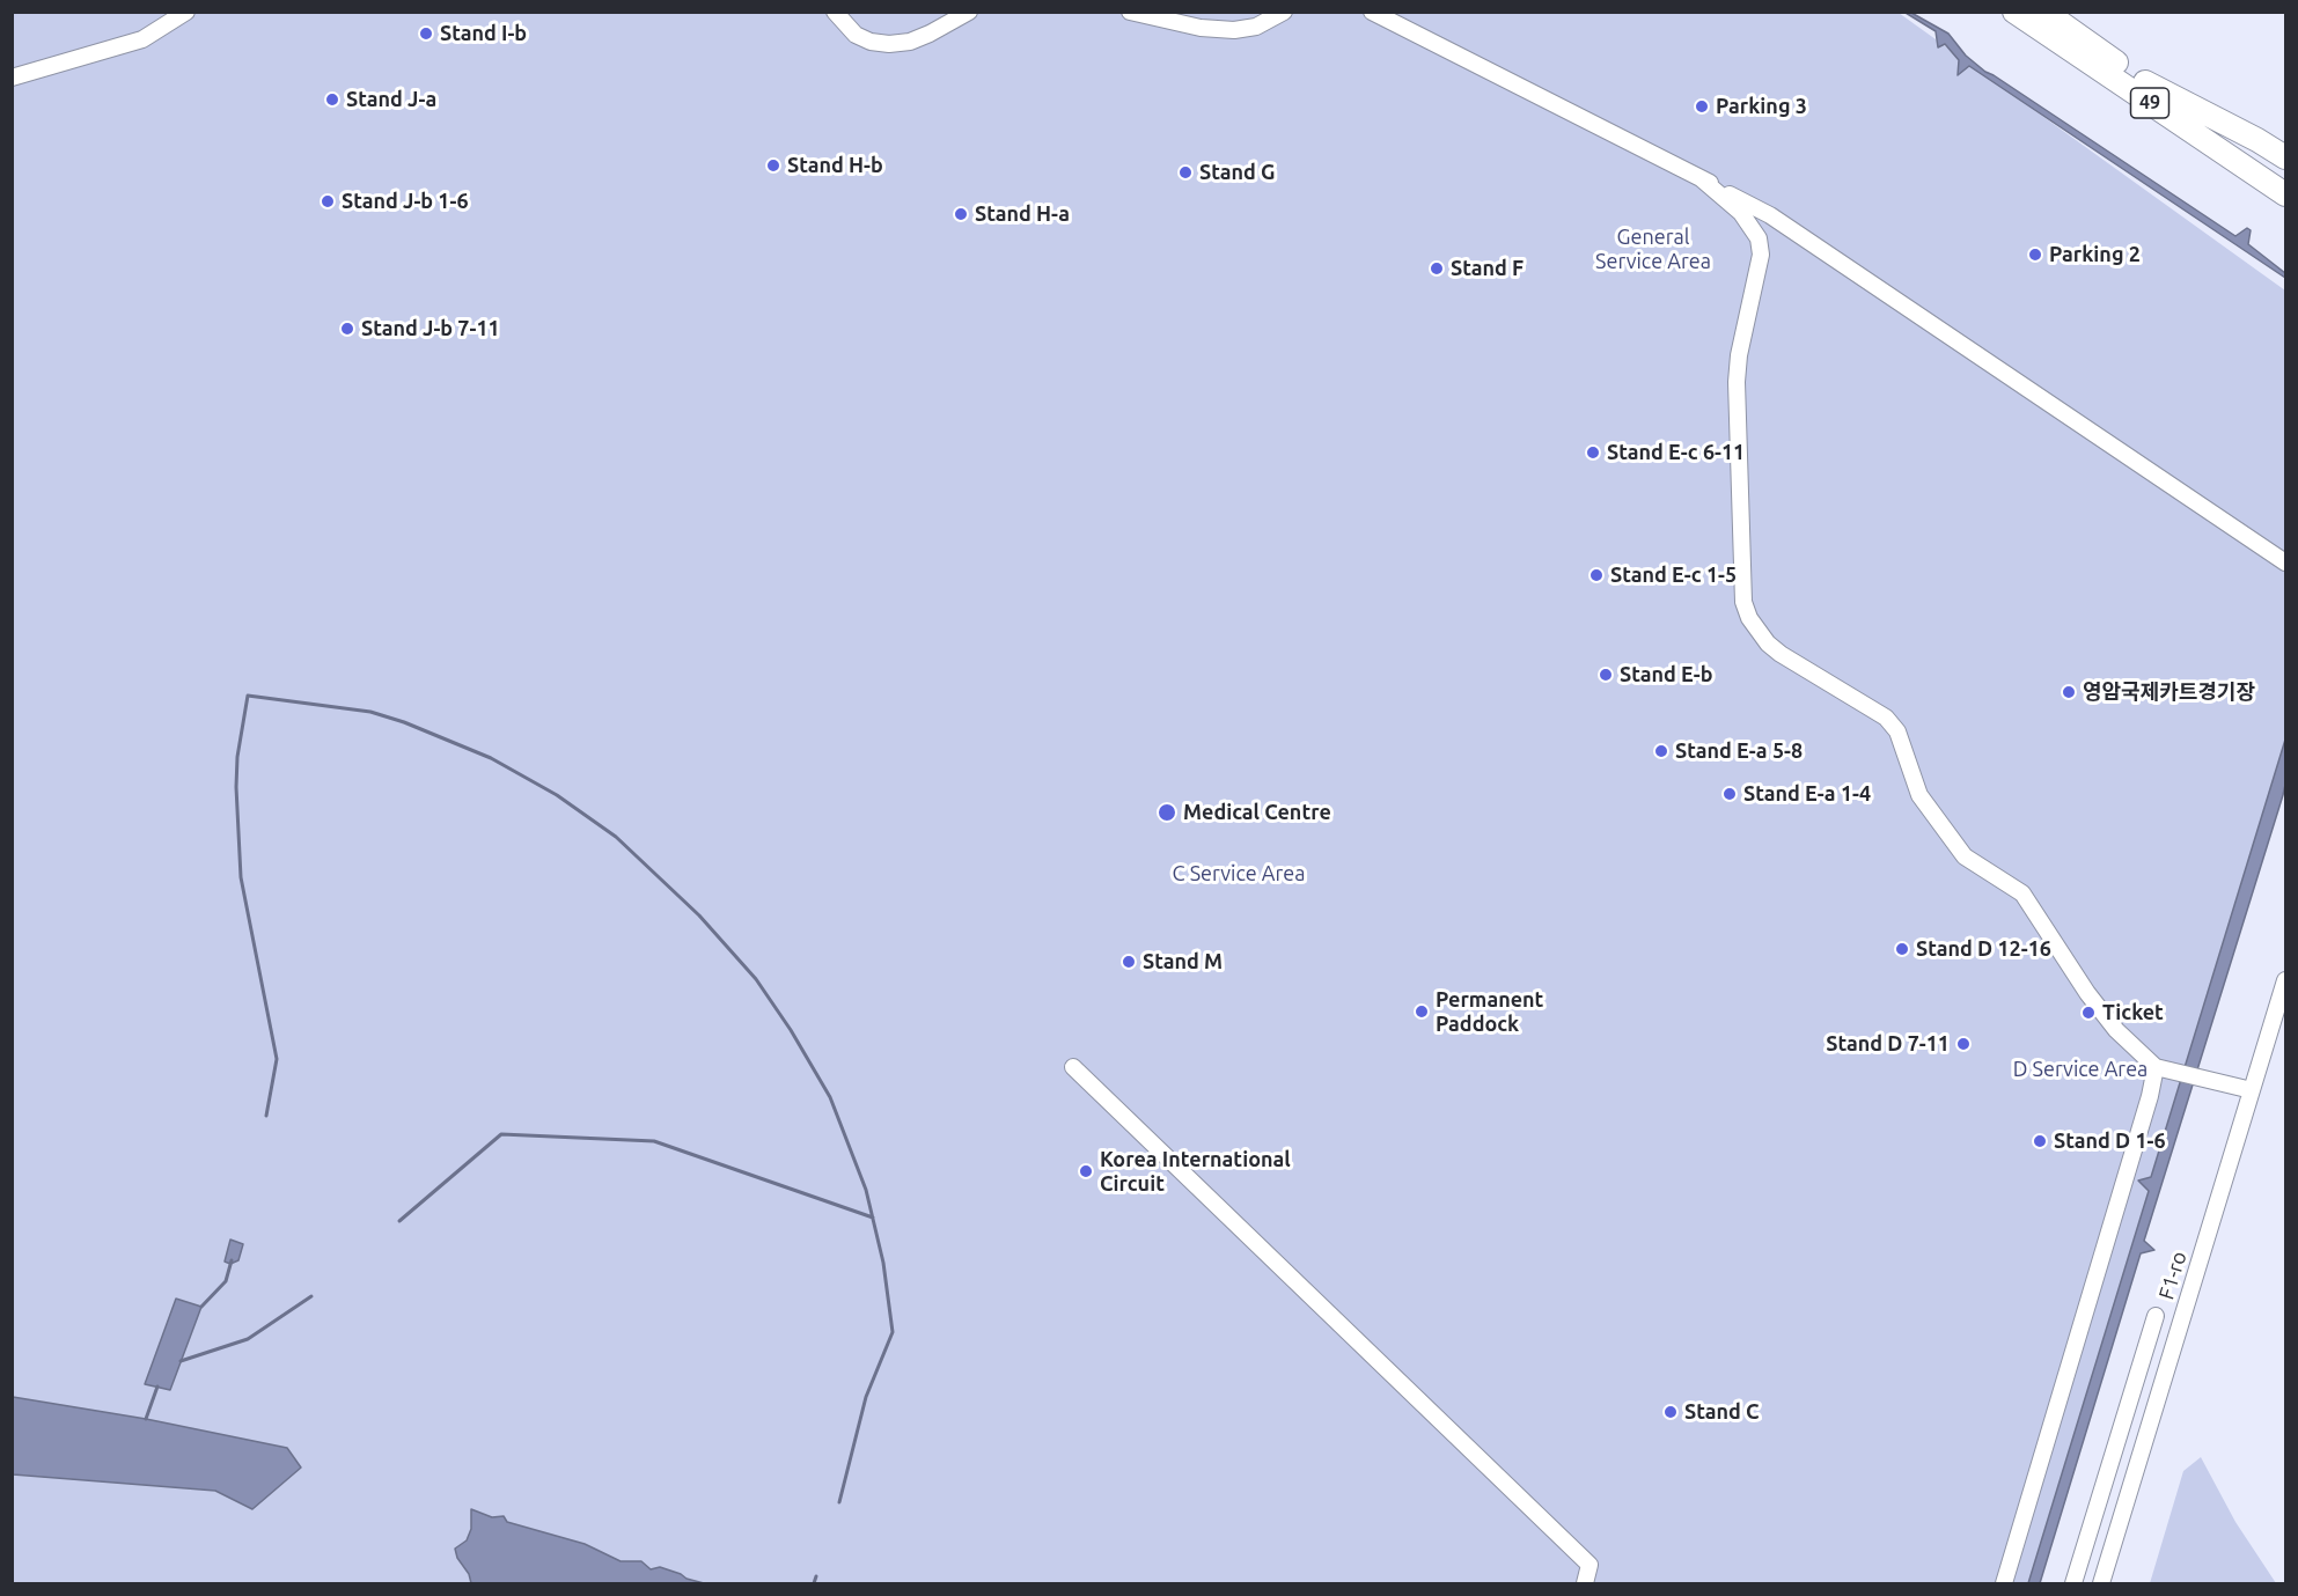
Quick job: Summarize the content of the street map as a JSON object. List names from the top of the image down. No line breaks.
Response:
{"streets":{"highway":["49"],"street":["F1-ro"]},"parks":["General Service Area","C Service Area","D Service Area"],"places":["Stand I-b","Stand J-a","Parking 3","Stand H-b","Stand G","Stand J-b 1-6","Stand H-a","Parking 2","Stand F","Stand J-b 7-11","Stand E-c 6-11","Stand E-c 1-5","Stand E-b","영암국제카트경기장","Stand E-a 5-8","Stand E-a 1-4","Medical Centre","Stand D 12-16","Stand M","Permanent Paddock","Ticket","Stand D 7-11","Stand D 1-6","Korea International Circuit","Stand C"]}
